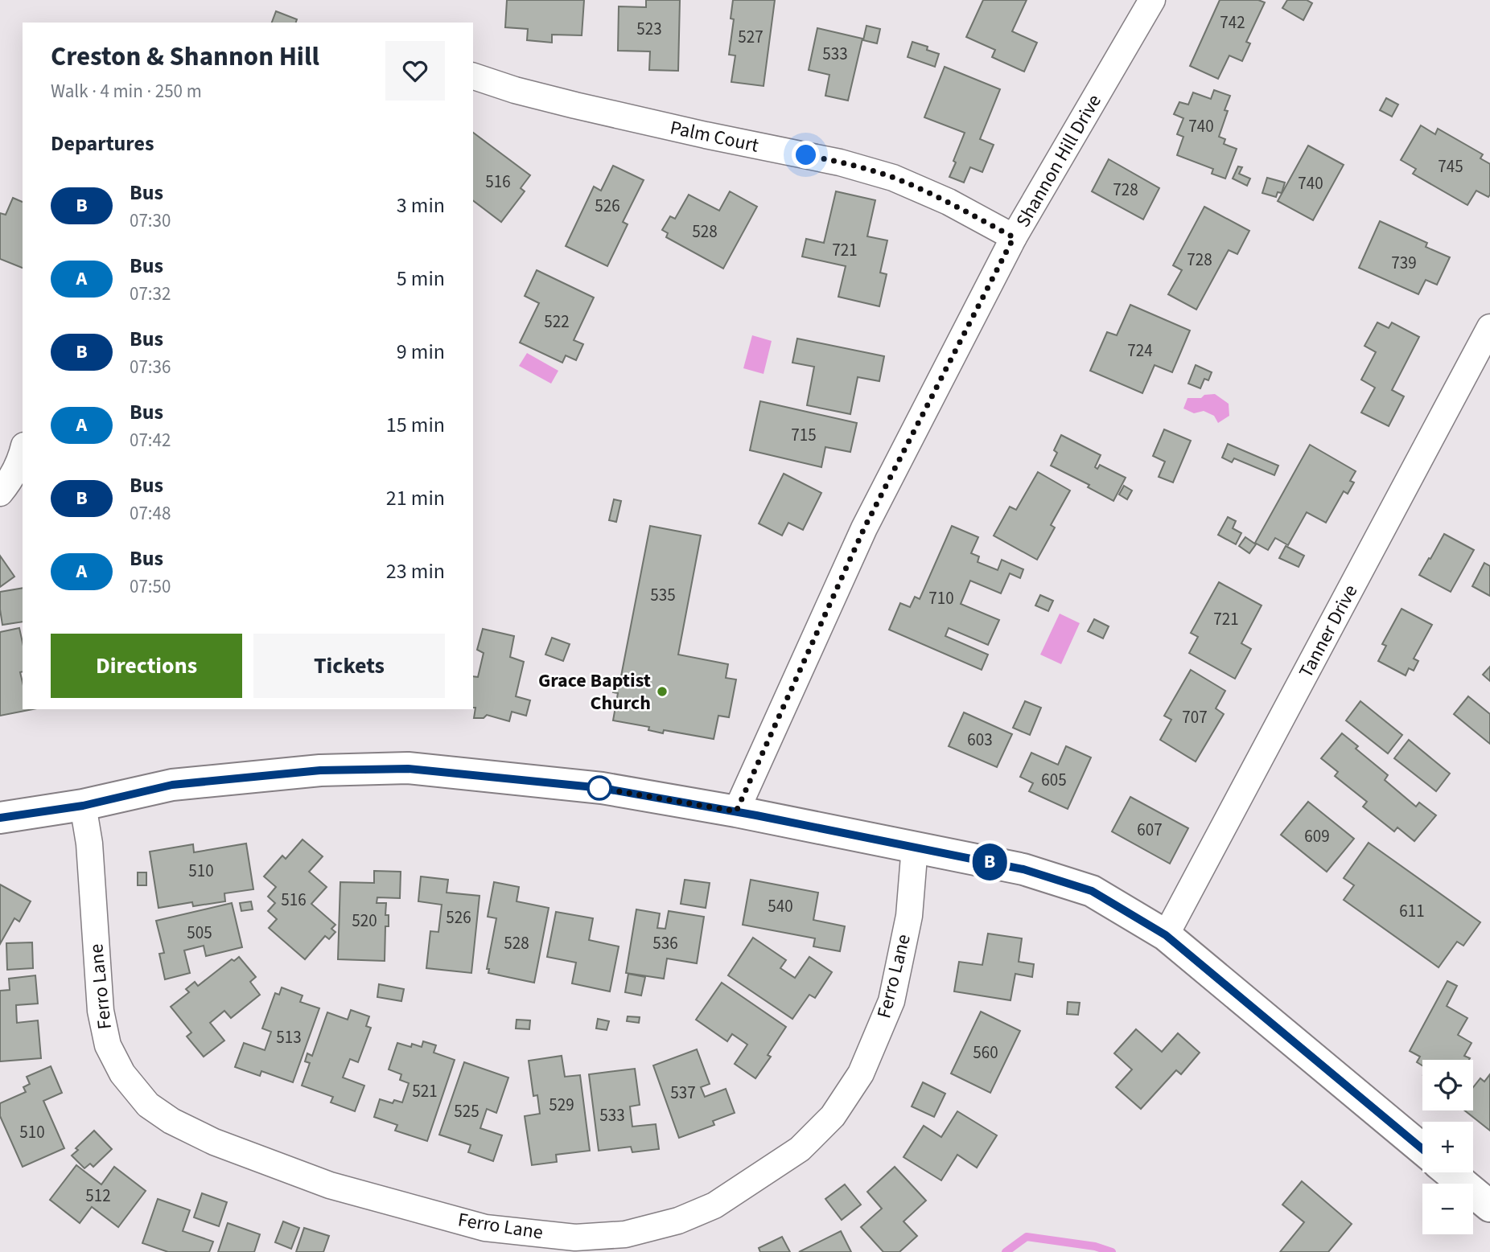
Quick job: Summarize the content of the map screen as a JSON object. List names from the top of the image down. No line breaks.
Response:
{"streets":{"street":["Palm Court","Shannon Hill Drive","Tanner Drive","Ferro Lane"]},"crossings":[["Palm Court","Shannon Hill Drive"]],"places":["Grace Baptist Church"],"lines":["bus line B"],"house_numbers":["742","523","527","533","740","745","516","740","728","526","528","721","728","739","522","724","715","535","710","721","707","603","605","607","609","510","516","540","611","526","520","505","528","536","513","560","521","537","529","525","533","510","512"],"page":{"on_map":"B","heading":[["Creston & Shannon Hill","Walk · 4 min · 250 m"],"Departures"],"list":[{"mark":"B","name":"Bus","note":"07:30","value":"3 min"},{"mark":"A","name":"Bus","note":"07:32","value":"5 min"},{"mark":"B","name":"Bus","note":"07:36","value":"9 min"},{"mark":"A","name":"Bus","note":"07:42","value":"15 min"},{"mark":"B","name":"Bus","note":"07:48","value":"21 min"},{"mark":"A","name":"Bus","note":"07:50","value":"23 min"}],"buttons":["Directions","Tickets"],"map_buttons":["+","−"]}}
